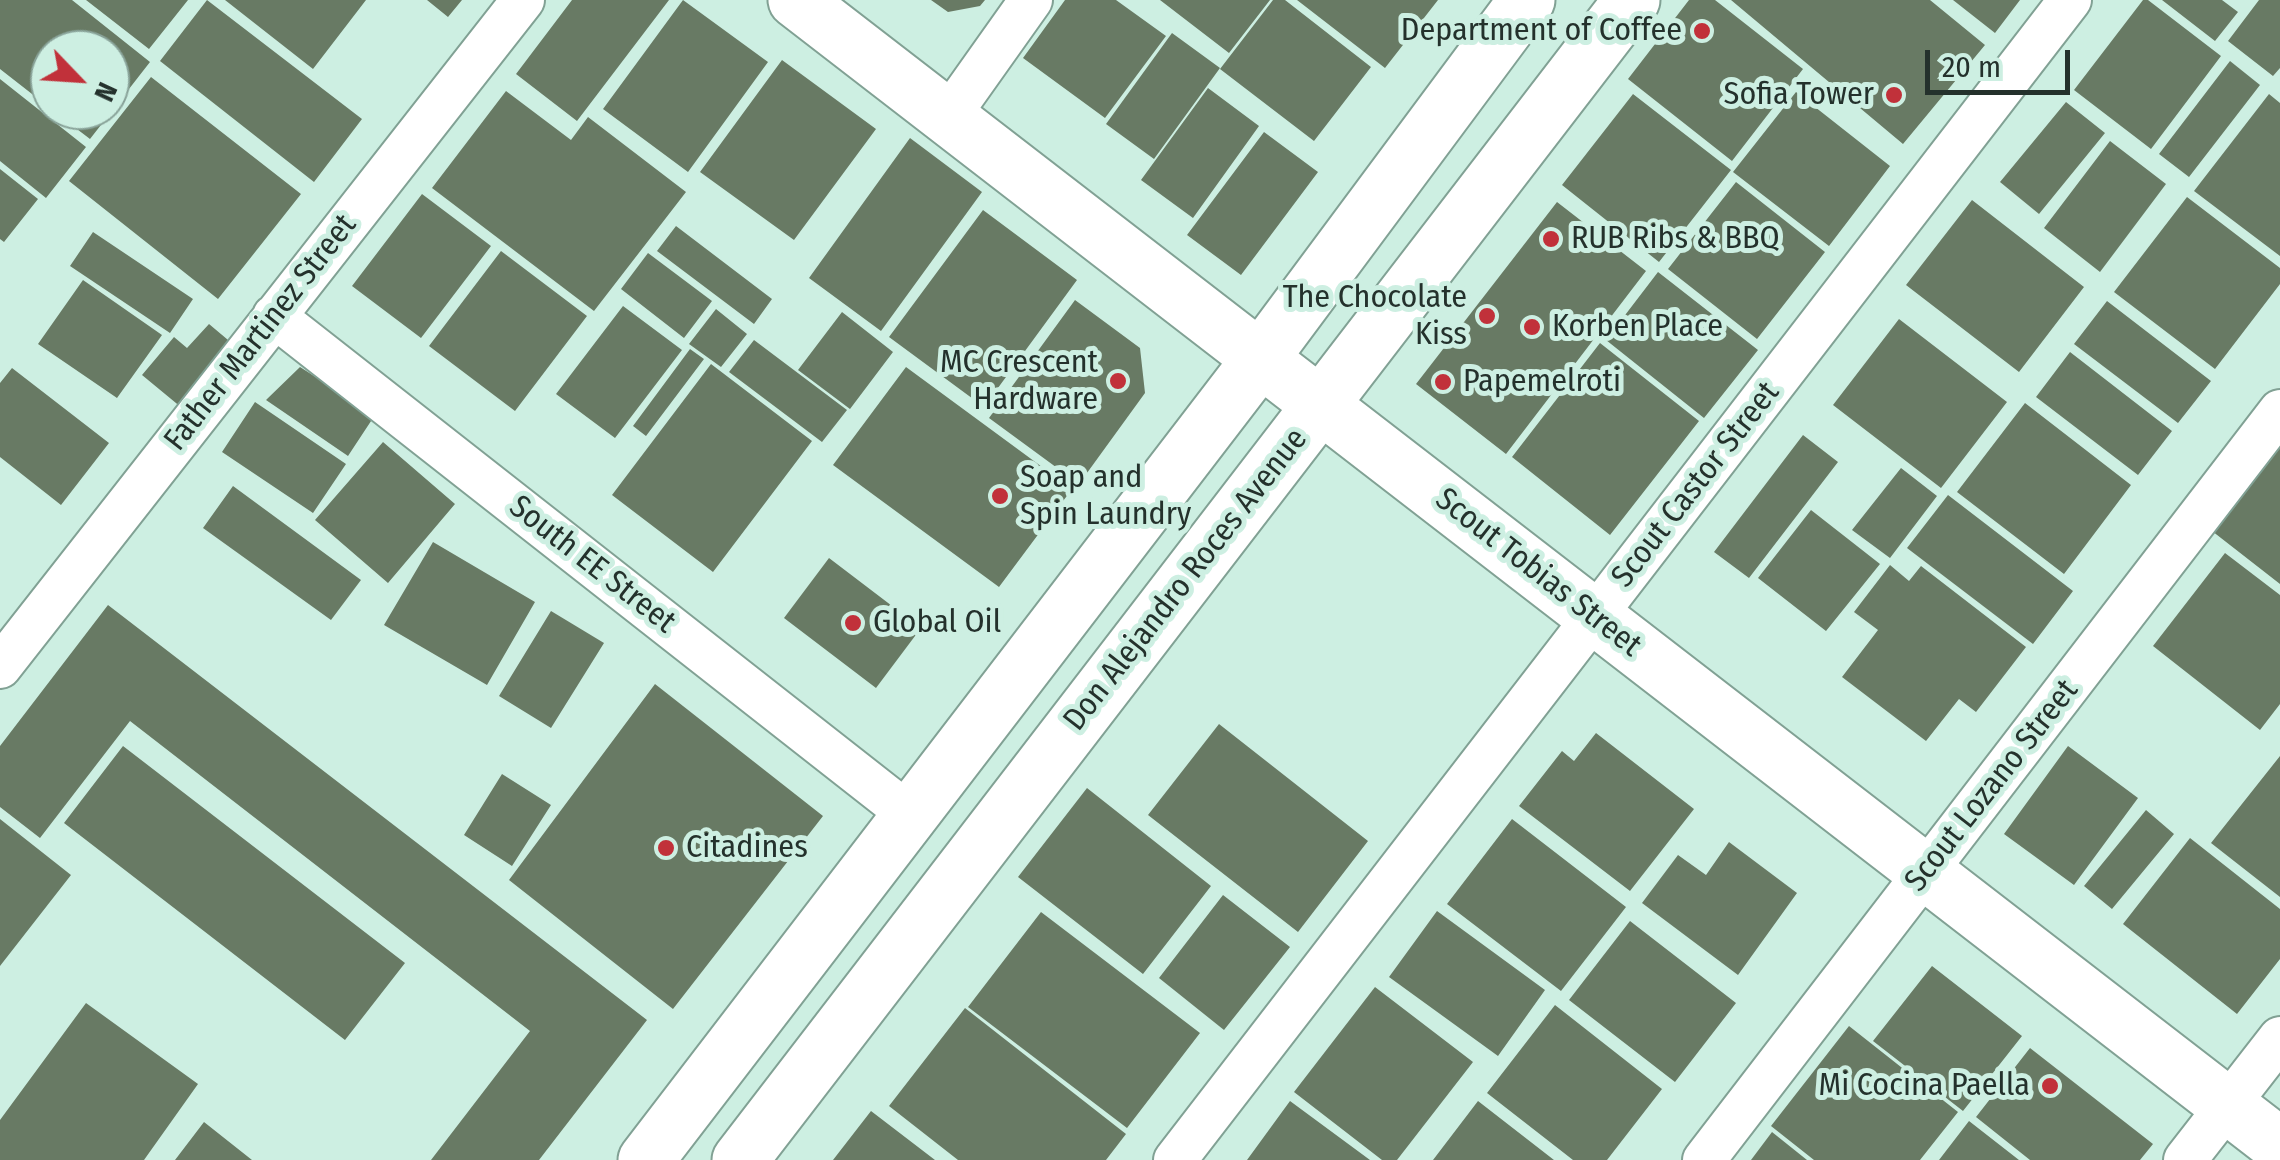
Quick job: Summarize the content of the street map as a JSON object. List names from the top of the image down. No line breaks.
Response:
{"streets":{"main road":["Scout Tobias Street","Don Alejandro Roces Avenue"],"street":["Father Martinez Street","Scout Castor Street","South EE Street","Scout Lozano Street"]},"crossings":[["Father Martinez Street","South EE Street"],["Scout Castor Street","Scout Tobias Street"],["Scout Tobias Street","Don Alejandro Roces Avenue"],["Scout Tobias Street","Scout Lozano Street"]],"places":["Department of Coffee","Sofia Tower","RUB Ribs & BBQ","The Chocolate Kiss","Korben Place","MC Crescent Hardware","Papemelroti","Soap and Spin Laundry","Global Oil","Citadines","Mi Cocina Paella"],"scale_bar":"20 m","north":"bottom right"}
